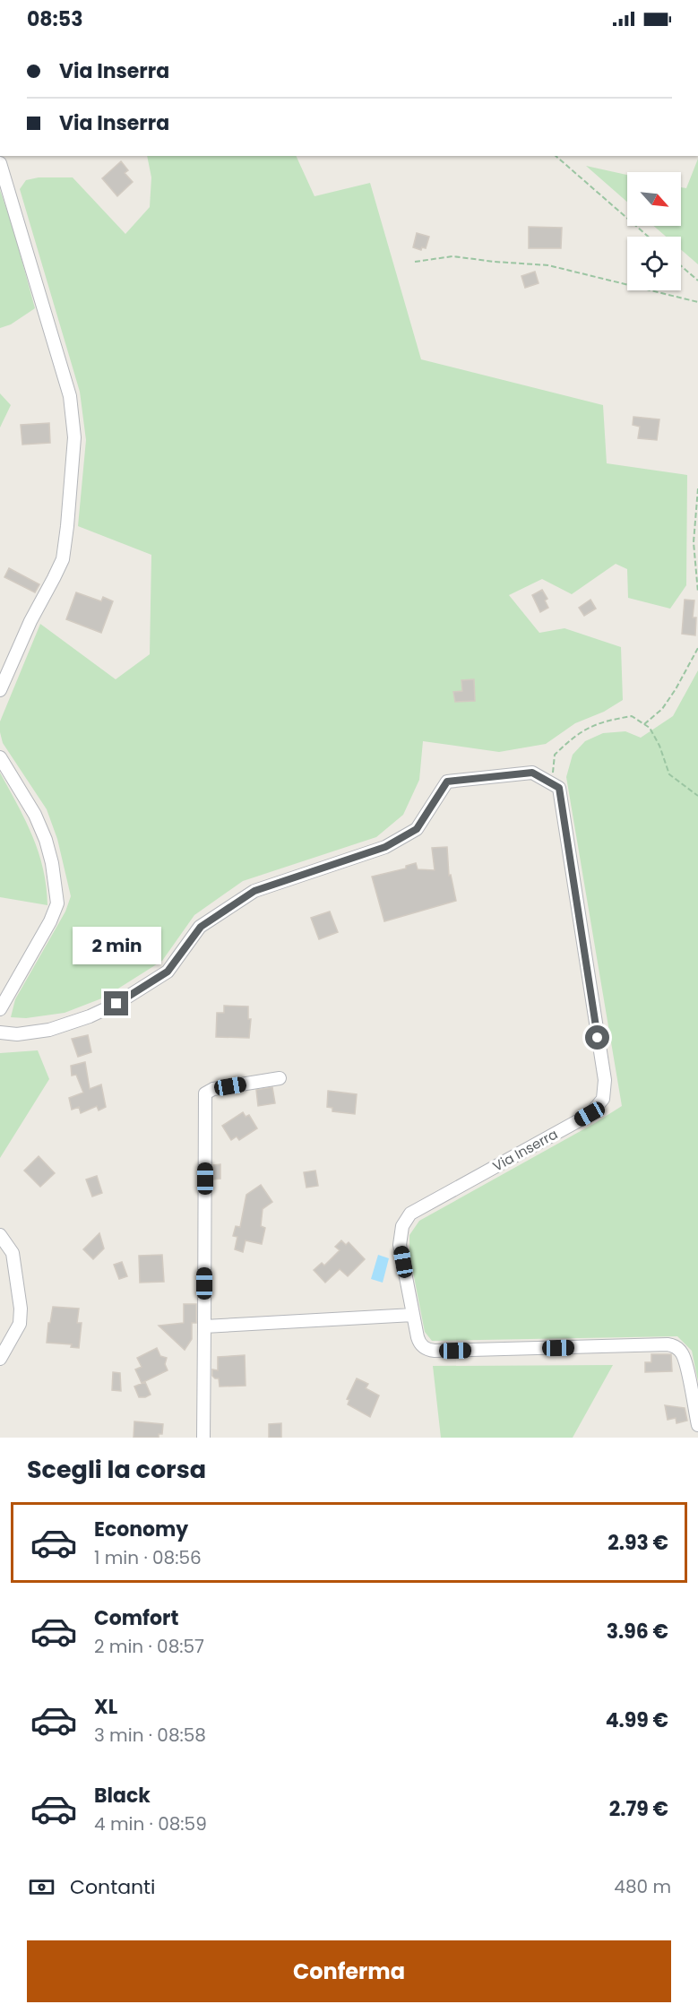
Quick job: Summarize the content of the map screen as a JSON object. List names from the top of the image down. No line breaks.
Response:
{"streets":{"street":["Via Inserra"]},"north":"bottom right","page":{"status":"08:53","banner":["Via Inserra","Via Inserra"],"bubble":"2 min","heading":"Scegli la corsa","list":[{"name":"Economy","note":"1 min · 08:56","value":"2.93 €"},{"name":"Comfort","note":"2 min · 08:57","value":"3.96 €"},{"name":"XL","note":"3 min · 08:58","value":"4.99 €"},{"name":"Black","note":"4 min · 08:59","value":"2.79 €"}],"pay":["Contanti","480 m"],"buttons":"Conferma"}}
